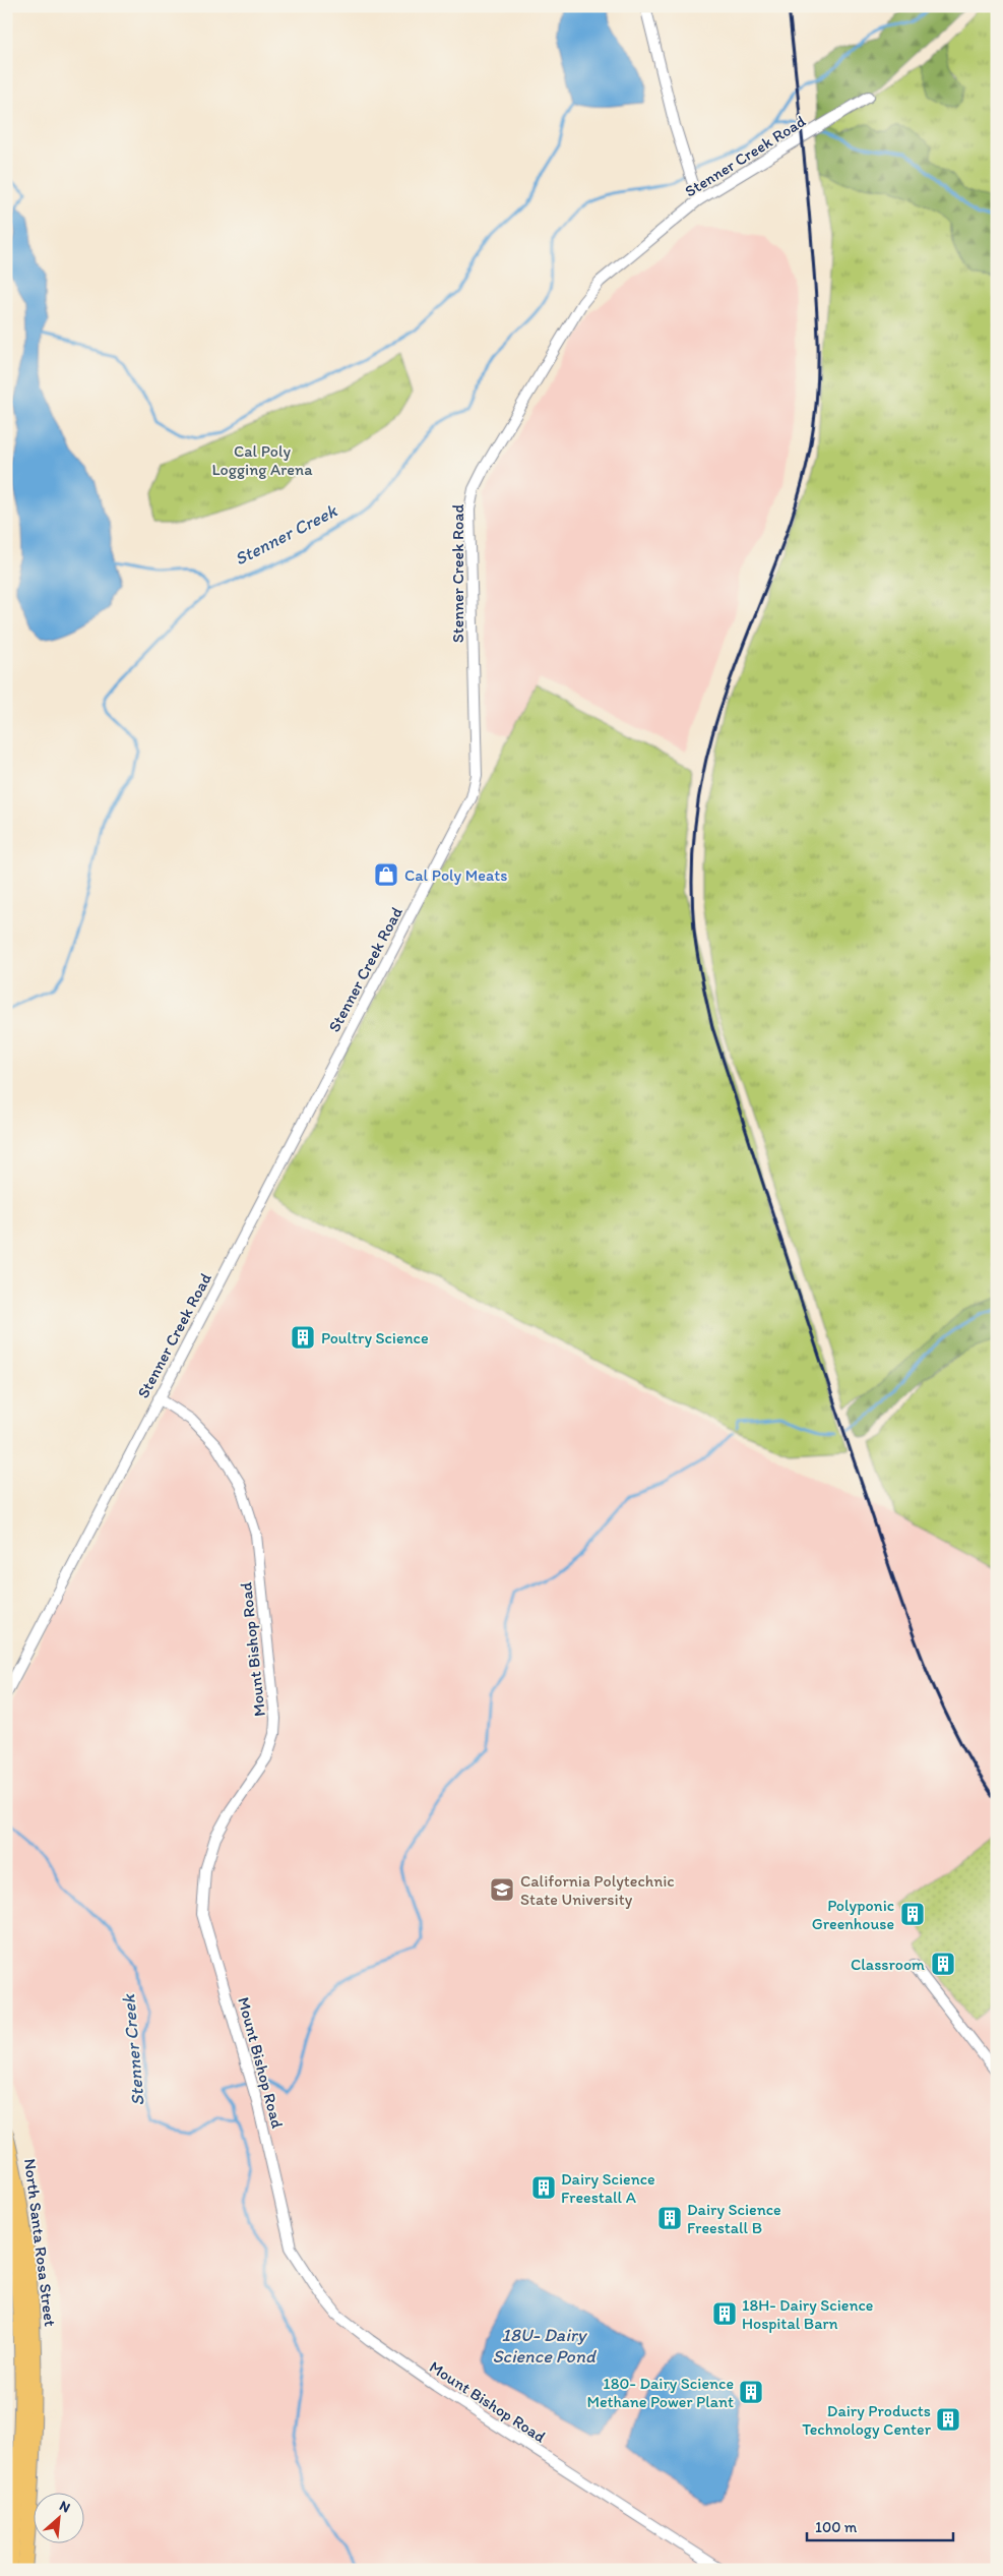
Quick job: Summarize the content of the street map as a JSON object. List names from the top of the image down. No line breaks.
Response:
{"streets":{"highway":["North Santa Rosa Street"],"street":["Stenner Creek Road","Mount Bishop Road"]},"crossings":[["Stenner Creek Road","Mount Bishop Road"]],"water":["Stenner Creek","18U- Dairy Science Pond"],"parks":["Cal Poly Logging Arena"],"places":{"shop":["Cal Poly Meats"],"building":["Poultry Science","Polyponic Greenhouse","Classroom","Dairy Science Freestall A","Dairy Science Freestall B","18H- Dairy Science Hospital Barn","180- Dairy Science Methane Power Plant","Dairy Products Technology Center"],"school or university":["California Polytechnic State University"]},"scale_bar":"100 m","north":"top right"}
